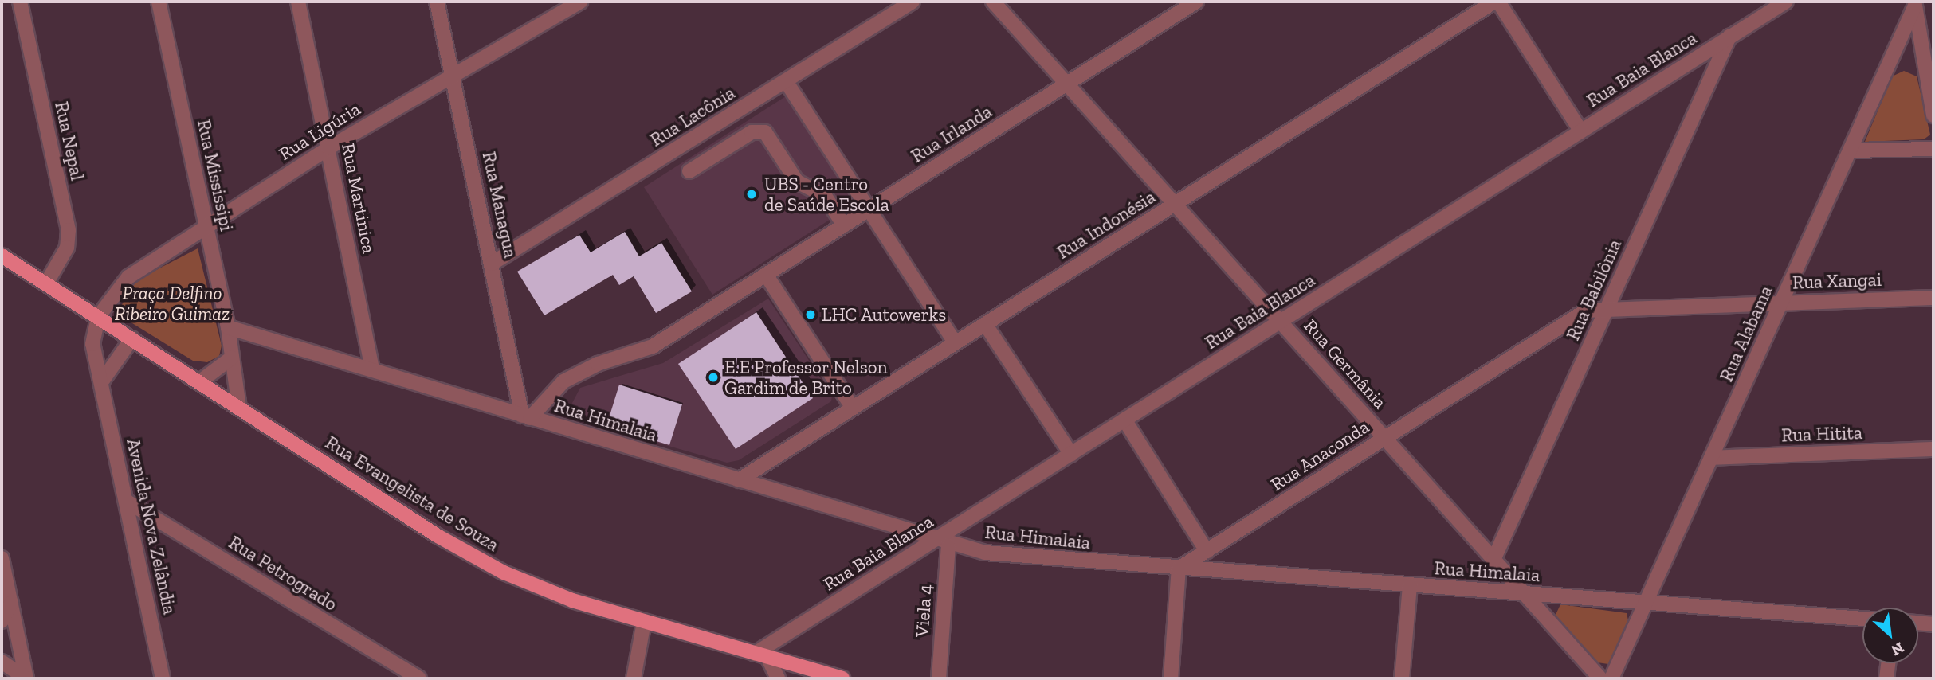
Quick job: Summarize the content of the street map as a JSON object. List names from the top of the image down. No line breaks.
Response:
{"streets":{"main road":["Rua Evangelista de Souza"],"street":["Rua Baia Blanca","Rua Lacônia","Rua Ligúria","Rua Irlanda","Rua Nepal","Rua Mississipi","Rua Martinica","Rua Managua","Rua Indonésia","Rua Xangai","Rua Babilônia","Rua Alabama","Rua Germânia","Rua Himalaia","Rua Hitita","Rua Anaconda","Avenida Nova Zelândia","Rua Petrogrado","Viela 4"]},"crossings":[["Rua Baia Blanca","Rua Babilônia"],["Rua Baia Blanca","Rua Germânia"],["Rua Baia Blanca","Rua Himalaia"],["Rua Baia Blanca","Rua Evangelista de Souza"],["Rua Lacônia","Rua Managua"],["Rua Ligúria","Rua Mississipi"],["Rua Ligúria","Rua Martinica"],["Rua Ligúria","Rua Managua"],["Rua Ligúria","Rua Evangelista de Souza"],["Rua Ligúria","Avenida Nova Zelândia"],["Rua Irlanda","Rua Managua"],["Rua Irlanda","Rua Germânia"],["Rua Irlanda","Rua Himalaia"],["Rua Nepal","Rua Evangelista de Souza"],["Rua Mississipi","Rua Himalaia"],["Rua Mississipi","Rua Evangelista de Souza"],["Rua Martinica","Rua Himalaia"],["Rua Managua","Rua Himalaia"],["Rua Indonésia","Rua Germânia"],["Rua Indonésia","Rua Himalaia"],["Rua Xangai","Rua Babilônia"],["Rua Xangai","Rua Alabama"],["Rua Xangai","Rua Anaconda"],["Rua Babilônia","Rua Germânia"],["Rua Babilônia","Rua Anaconda"],["Rua Alabama","Rua Himalaia"],["Rua Alabama","Rua Hitita"],["Rua Germânia","Rua Himalaia"],["Rua Germânia","Rua Anaconda"],["Rua Himalaia","Rua Anaconda"],["Rua Himalaia","Viela 4"],["Rua Evangelista de Souza","Avenida Nova Zelândia"],["Avenida Nova Zelândia","Rua Petrogrado"]],"parks":["Praça Delfino Ribeiro Guimaz"],"places":["UBS - Centro de Saúde Escola","LHC Autowerks","E.E Professor Nelson Gardim de Brito"],"north":"bottom right"}
